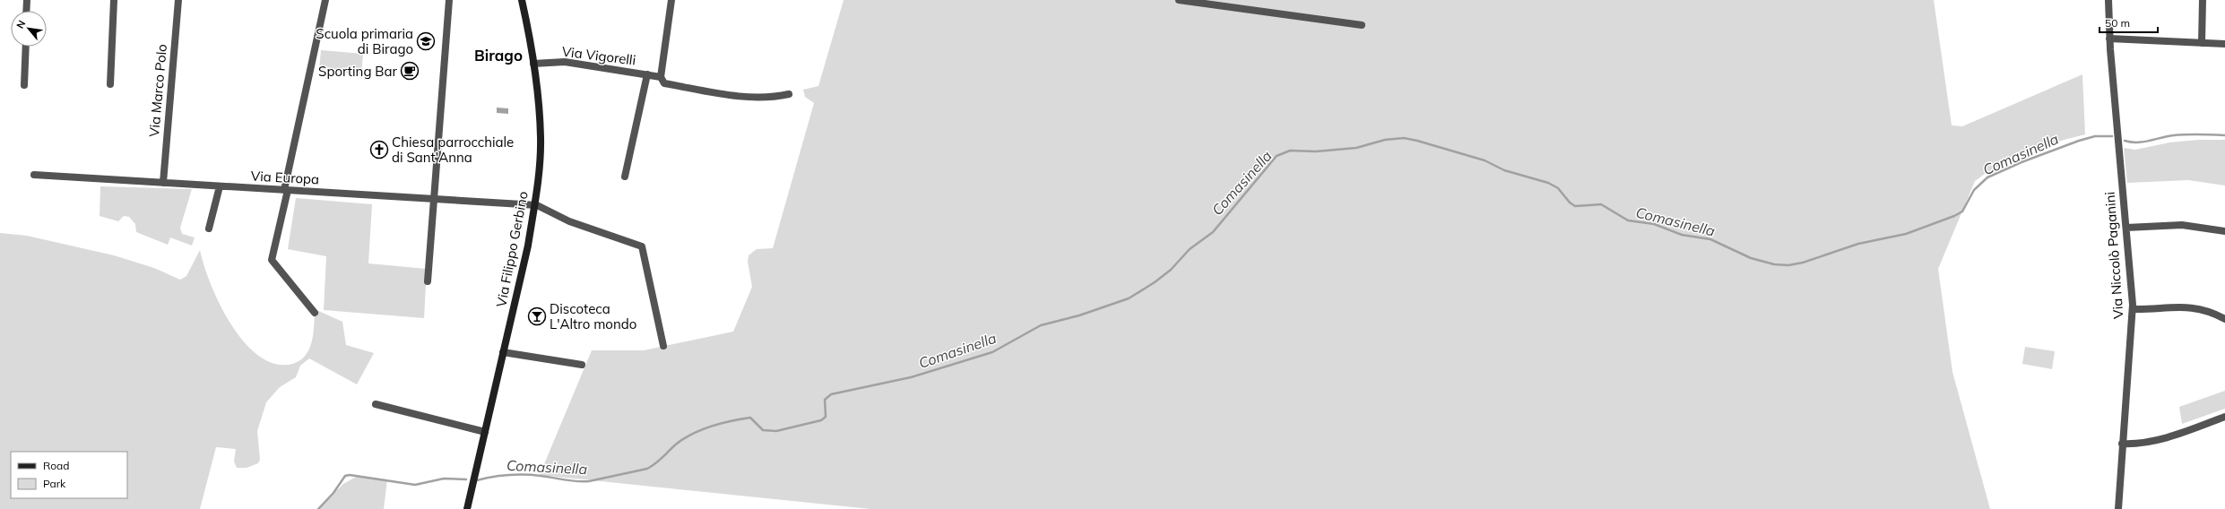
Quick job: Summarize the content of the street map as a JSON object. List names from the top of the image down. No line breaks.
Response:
{"streets":{"street":["Via Vigorelli","Via Marco Polo","Via Europa","Via Filippo Gerbino","Via Niccolò Paganini"]},"crossings":[["Via Vigorelli","Via Filippo Gerbino"],["Via Marco Polo","Via Europa"],["Via Europa","Via Filippo Gerbino"]],"districts":["Birago"],"water":["Comasinella"],"places":{"school or university":["Scuola primaria di Birago"],"cafe":["Sporting Bar"],"church":["Chiesa parrocchiale di Sant'Anna"],"bar":["Discoteca L'Altro mondo"]},"legend":["Road","Park"],"scale_bar":"50 m","north":"top left"}
